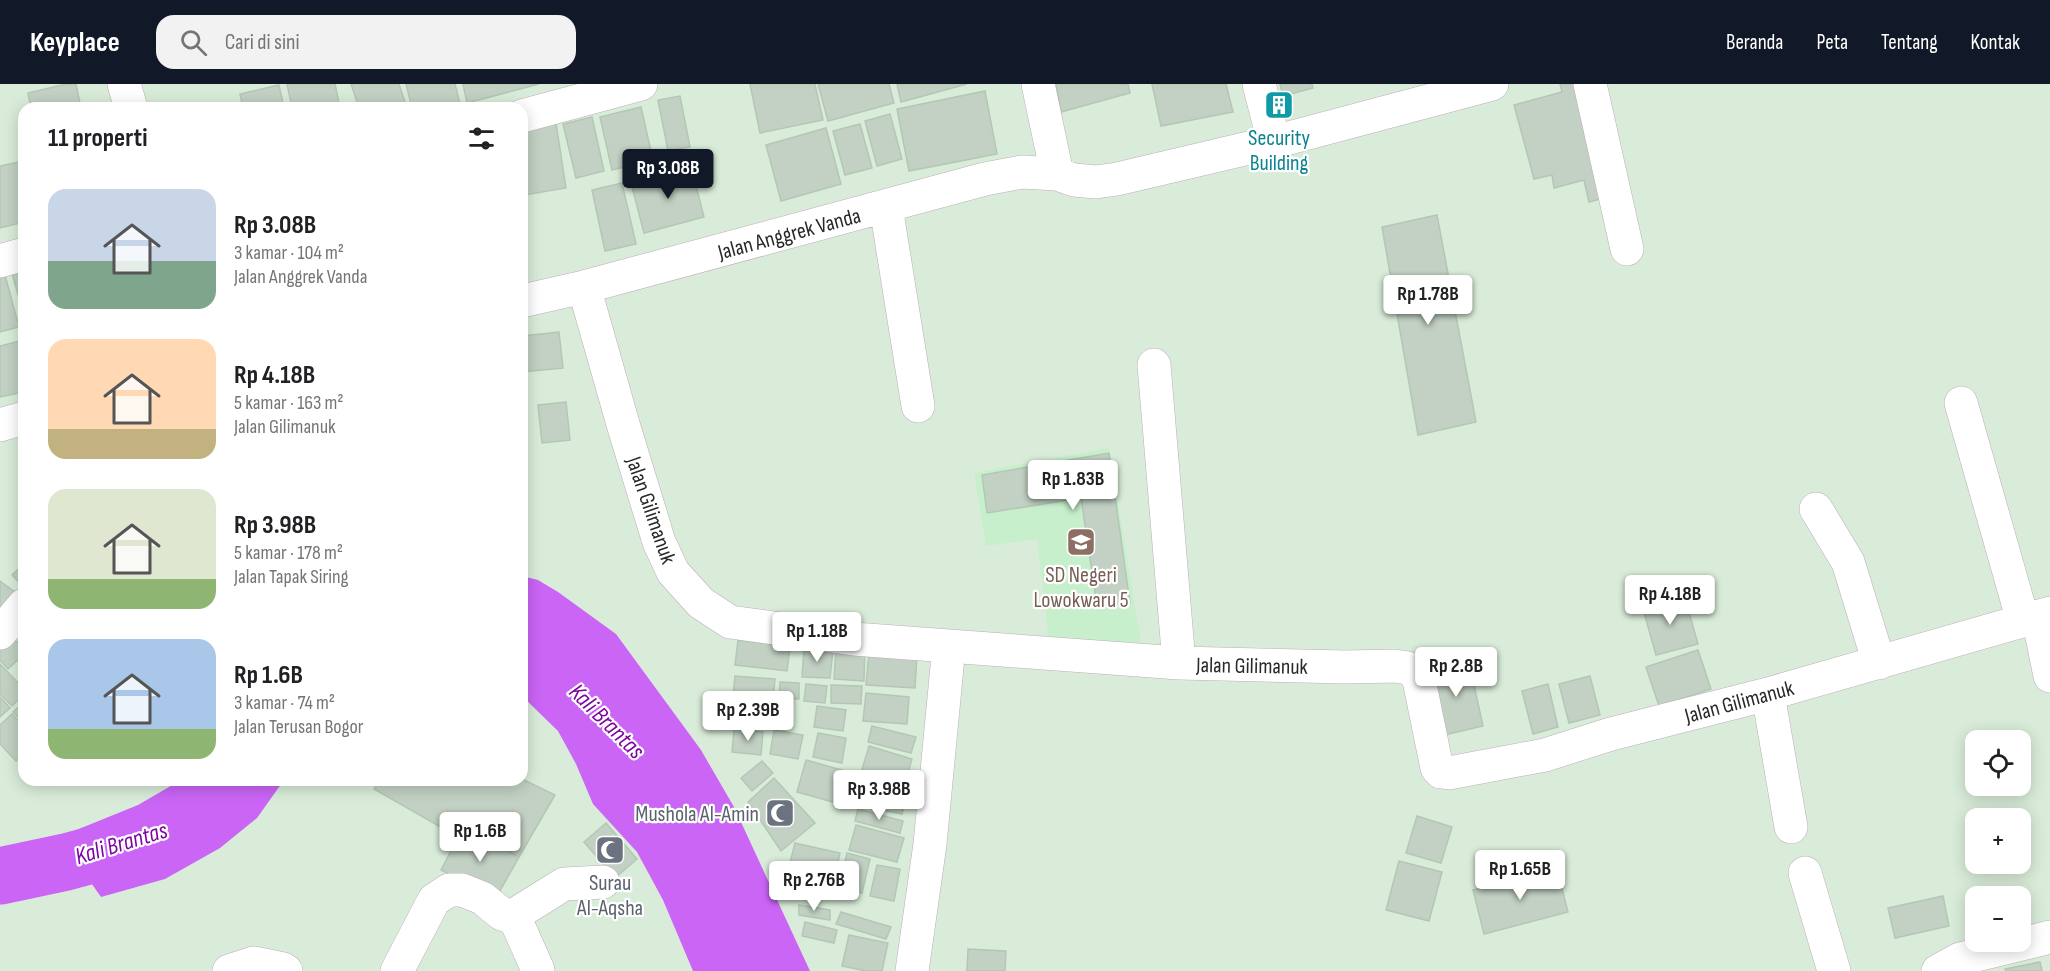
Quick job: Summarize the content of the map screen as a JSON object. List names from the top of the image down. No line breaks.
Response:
{"streets":{"street":["Jalan Anggrek Vanda","Jalan Gilimanuk"]},"crossings":[["Jalan Anggrek Vanda","Jalan Gilimanuk"]],"water":["Kali Brantas"],"places":{"building":["Security Building"],"school or university":["SD Negeri Lowokwaru 5"],"mosque":["Mushola Al-Amin","Surau Al-Aqsha"]},"page":{"header":"Keyplace","search":"Cari di sini","nav":["Beranda","Peta","Tentang","Kontak"],"heading":"11 properti","price":["Rp 3.08B","Rp 1.78B","Rp 1.83B","Rp 4.18B","Rp 1.18B","Rp 2.8B","Rp 2.39B","Rp 3.98B","Rp 1.6B","Rp 1.65B","Rp 2.76B"],"list":[{"name":"Rp 3.08B","note":"3 kamar · 104 m² · Jalan Anggrek Vanda"},{"name":"Rp 4.18B","note":"5 kamar · 163 m² · Jalan Gilimanuk"},{"name":"Rp 3.98B","note":"5 kamar · 178 m² · Jalan Tapak Siring"},{"name":"Rp 1.6B","note":"3 kamar · 74 m² · Jalan Terusan Bogor"}],"map_buttons":["+","−"]}}
